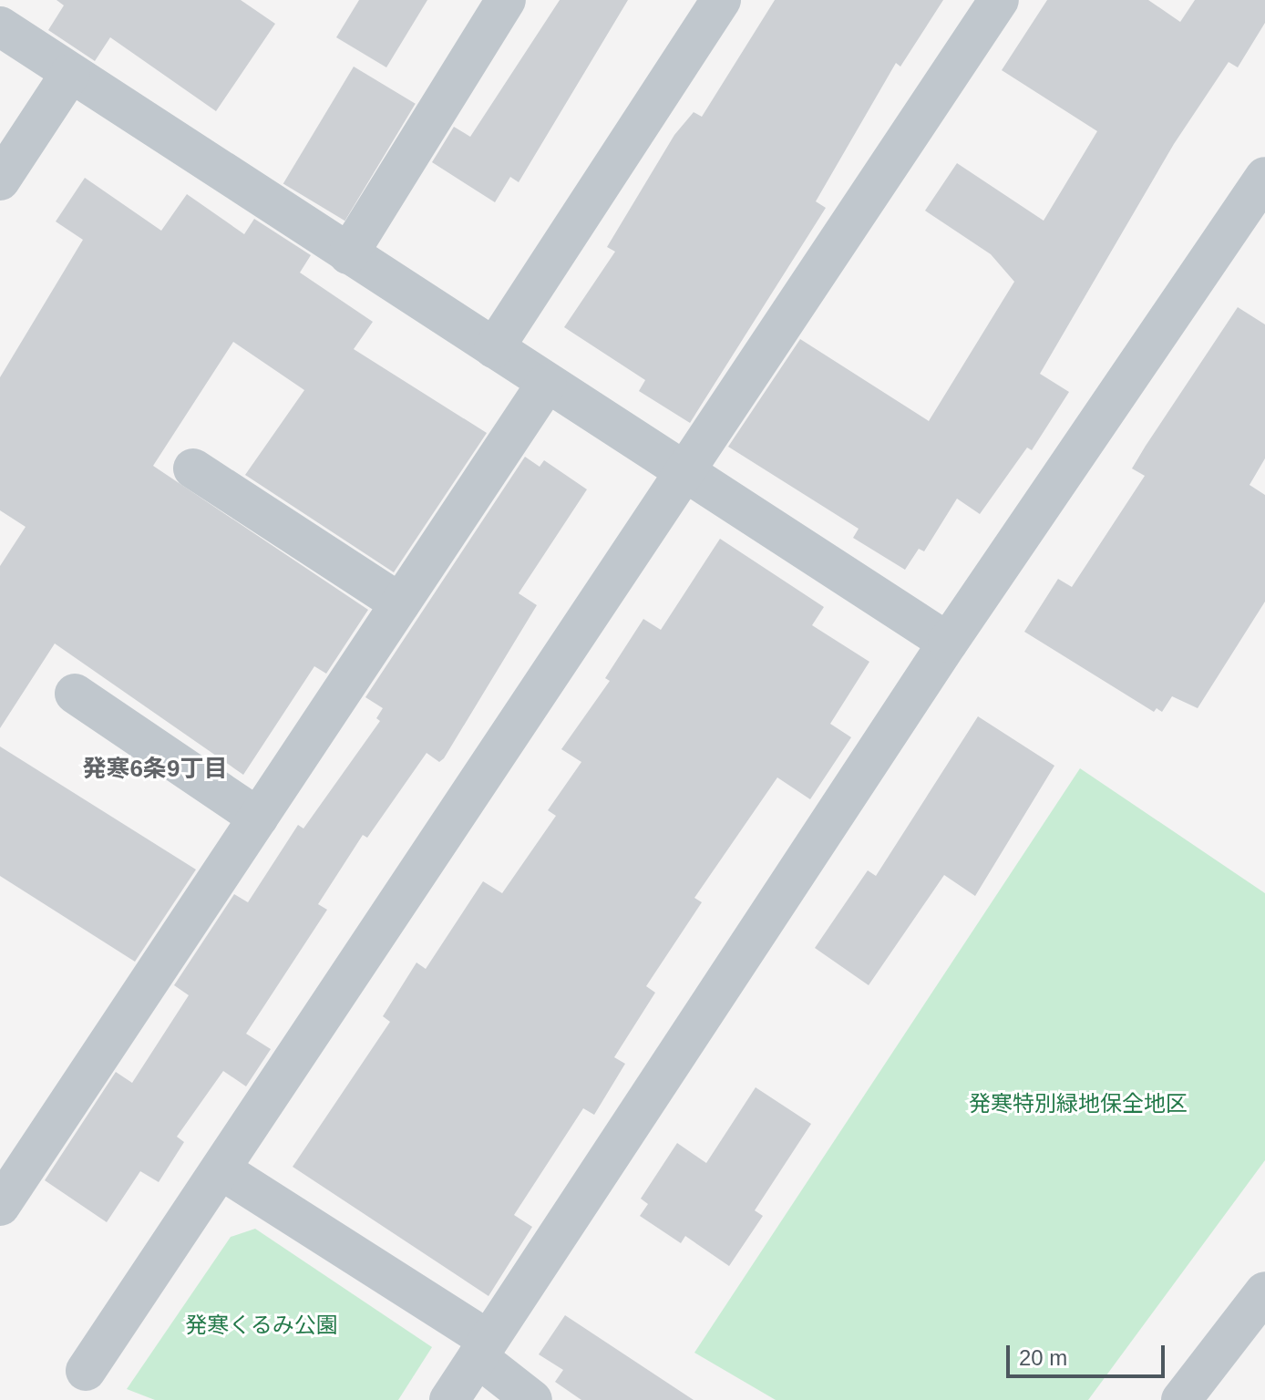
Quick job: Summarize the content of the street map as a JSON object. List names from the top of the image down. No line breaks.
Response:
{"districts":["発寒6条9丁目"],"parks":["発寒特別緑地保全地区","発寒くるみ公園"],"scale_bar":"20 m"}
